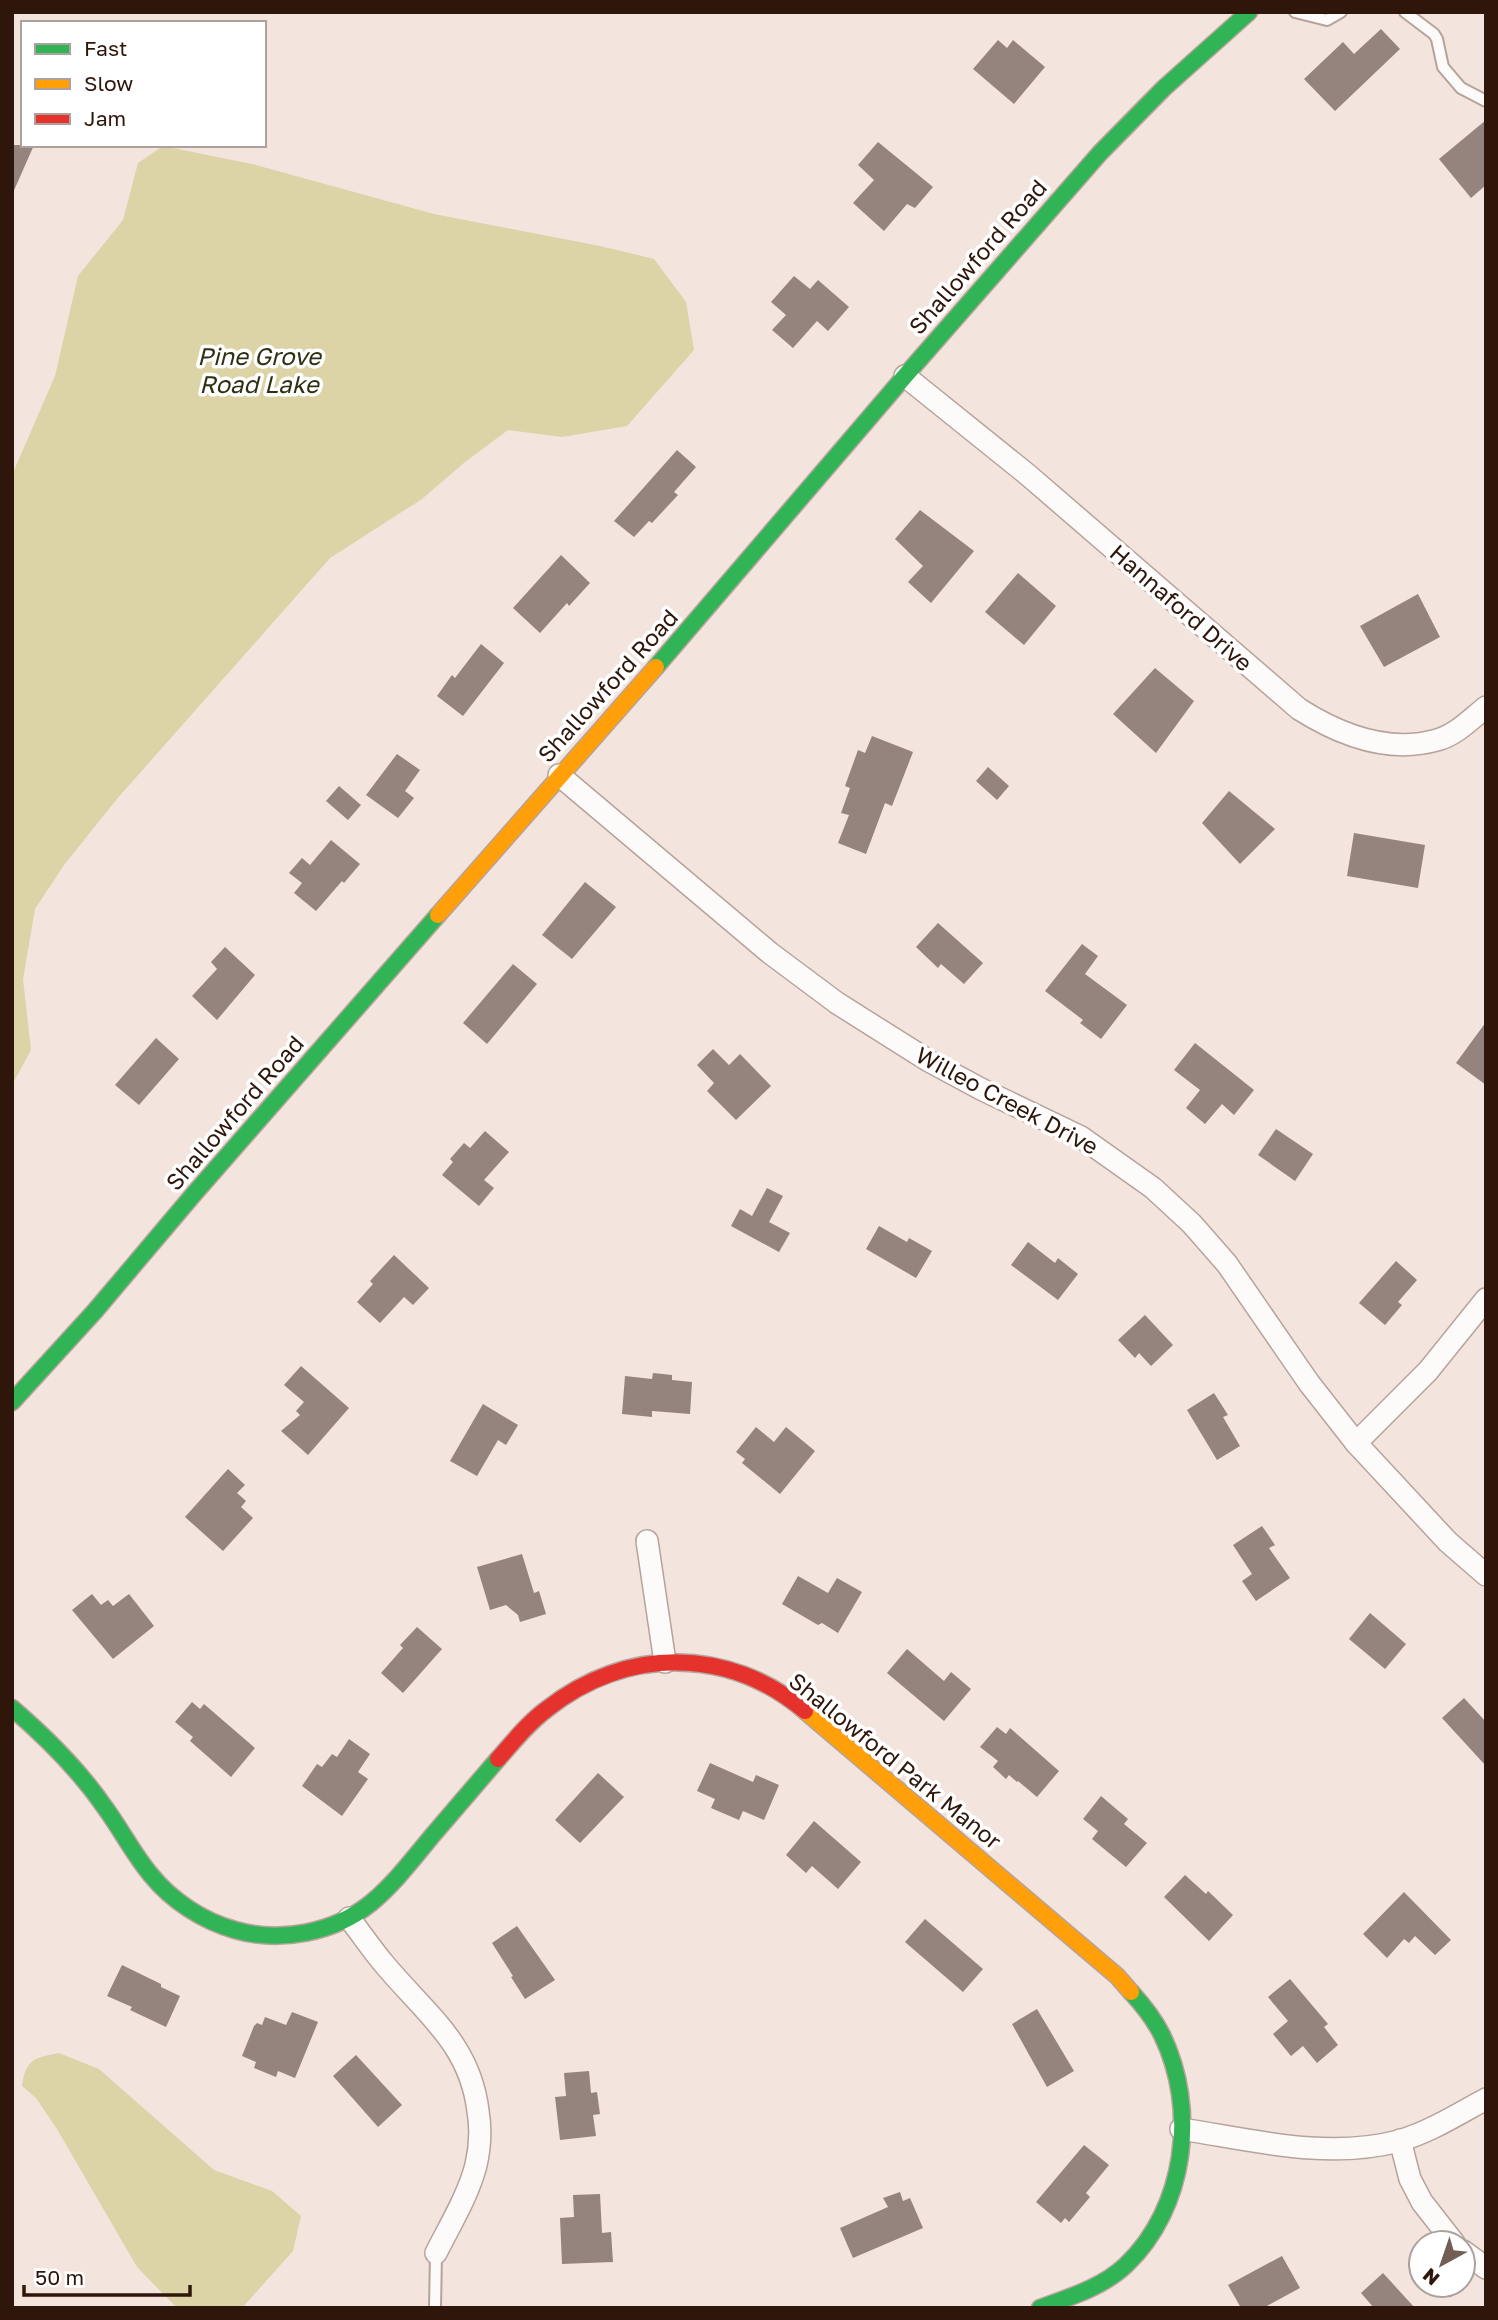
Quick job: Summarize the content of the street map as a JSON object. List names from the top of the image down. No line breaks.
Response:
{"streets":{"street":["Shallowford Road","Hannaford Drive","Willeo Creek Drive","Shallowford Park Manor"]},"crossings":[["Shallowford Road","Hannaford Drive"],["Shallowford Road","Willeo Creek Drive"]],"water":["Pine Grove Road Lake"],"legend":["Fast","Slow","Jam"],"scale_bar":"50 m","north":"bottom left"}
